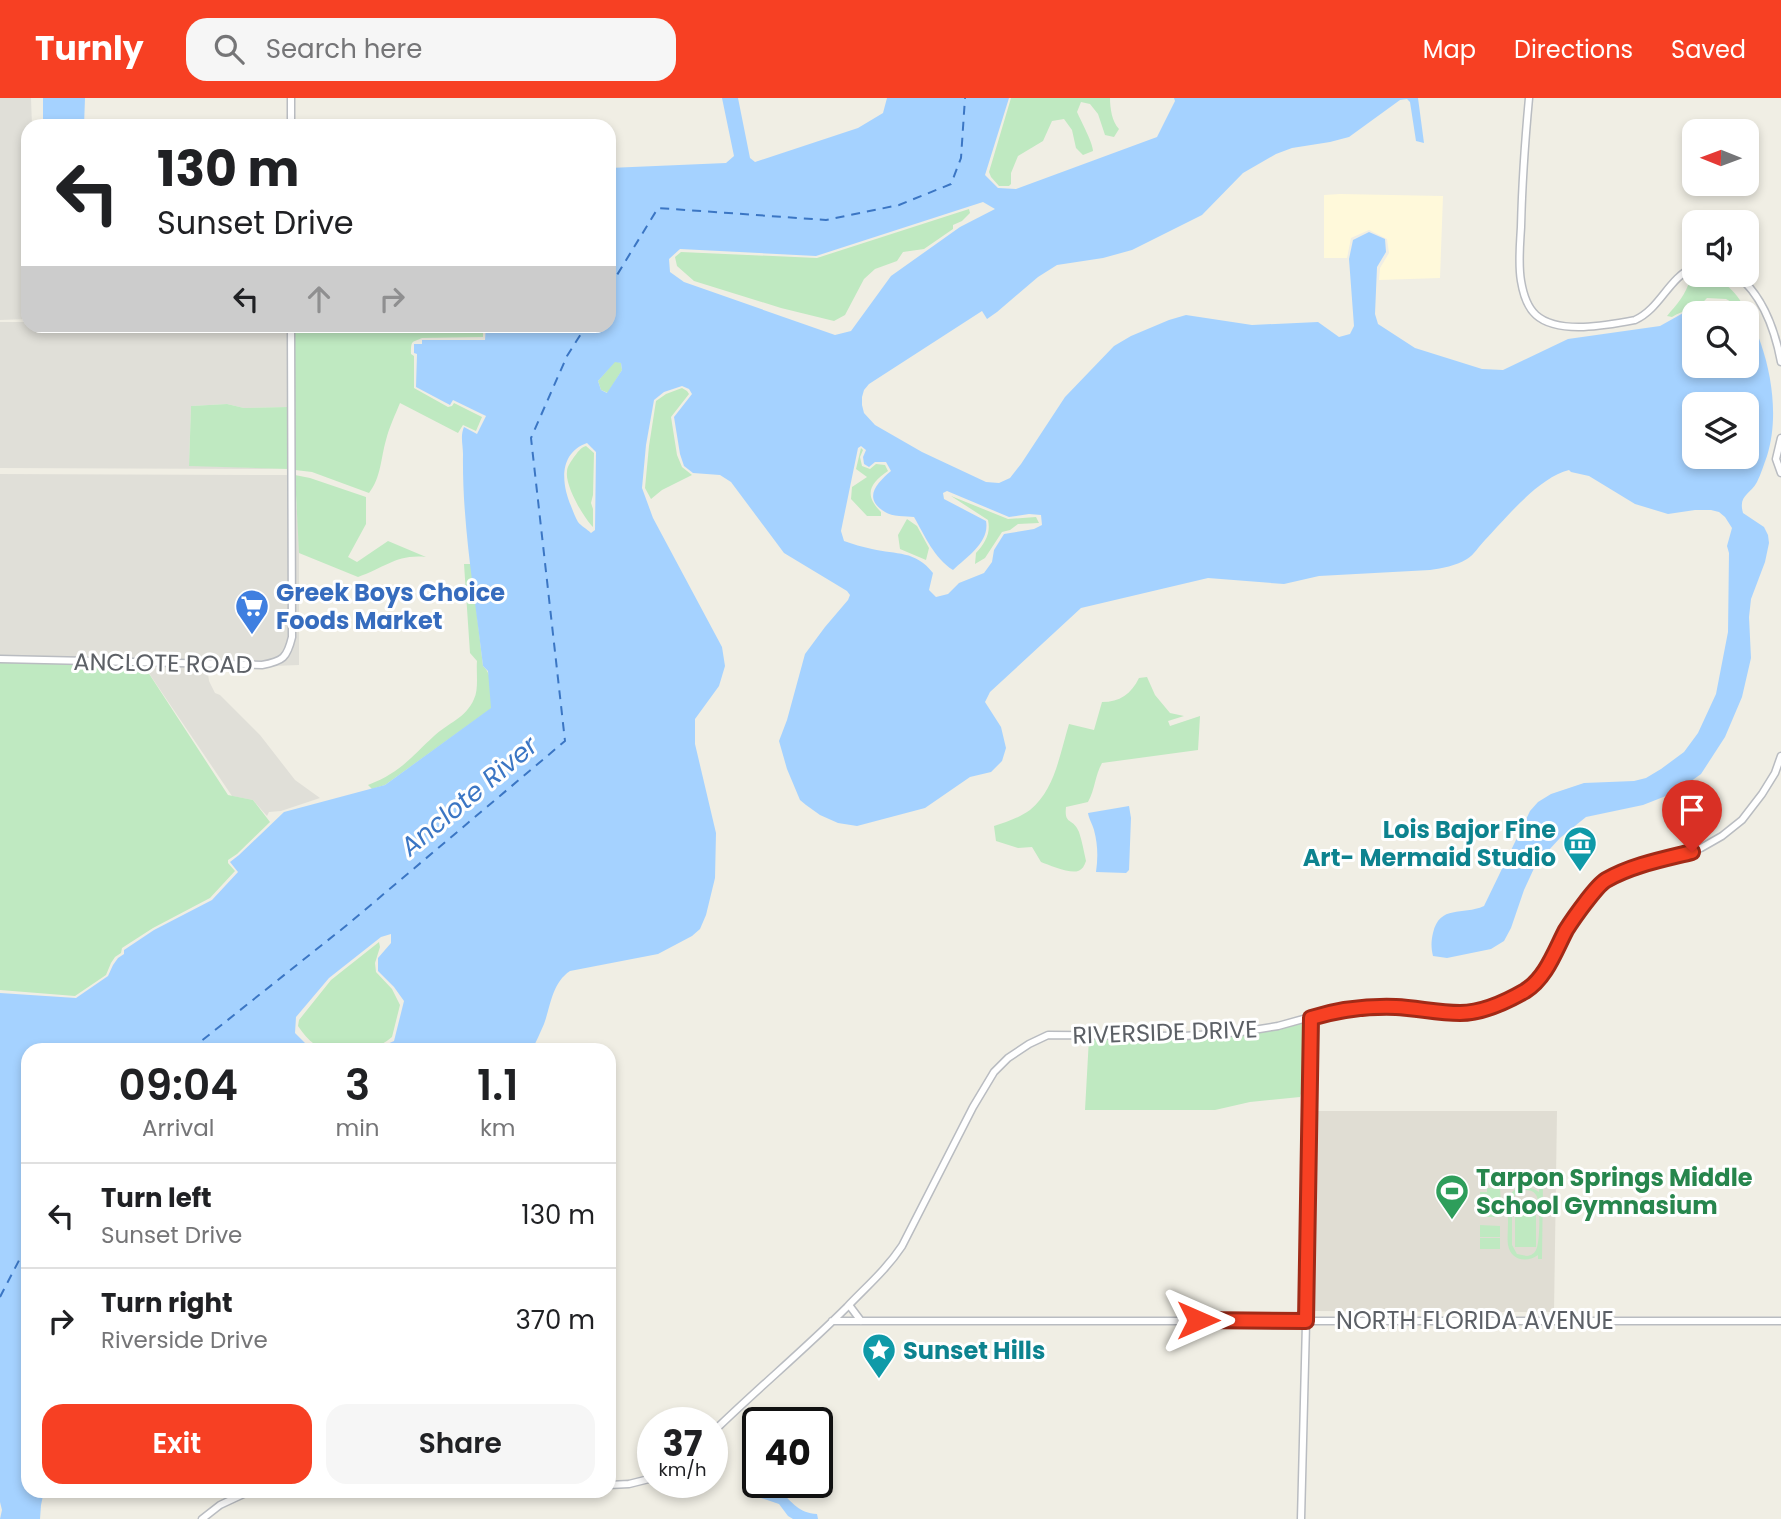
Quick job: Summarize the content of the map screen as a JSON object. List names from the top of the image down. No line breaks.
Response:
{"streets":{"street":["ANCLOTE ROAD","RIVERSIDE DRIVE","NORTH FLORIDA AVENUE"]},"crossings":[["RIVERSIDE DRIVE","NORTH FLORIDA AVENUE"]],"water":["Anclote River"],"places":{"supermarket":["Greek Boys Choice Foods Market"],"museum":["Lois Bajor Fine Art- Mermaid Studio"],"sports":["Tarpon Springs Middle School Gymnasium"],"place":["Sunset Hills"]},"north":"left","page":{"header":"Turnly","search":"Search here","nav":["Map","Directions","Saved"],"turn":["130 m","Sunset Drive"],"eta":["09:04","Arrival","3","min","1.1","km"],"list":[{"name":"Turn left","note":"Sunset Drive","value":"130 m"},{"name":"Turn right","note":"Riverside Drive","value":"370 m"}],"buttons":["Exit","Share"],"speed":"37 km/h","limit":"40"}}
